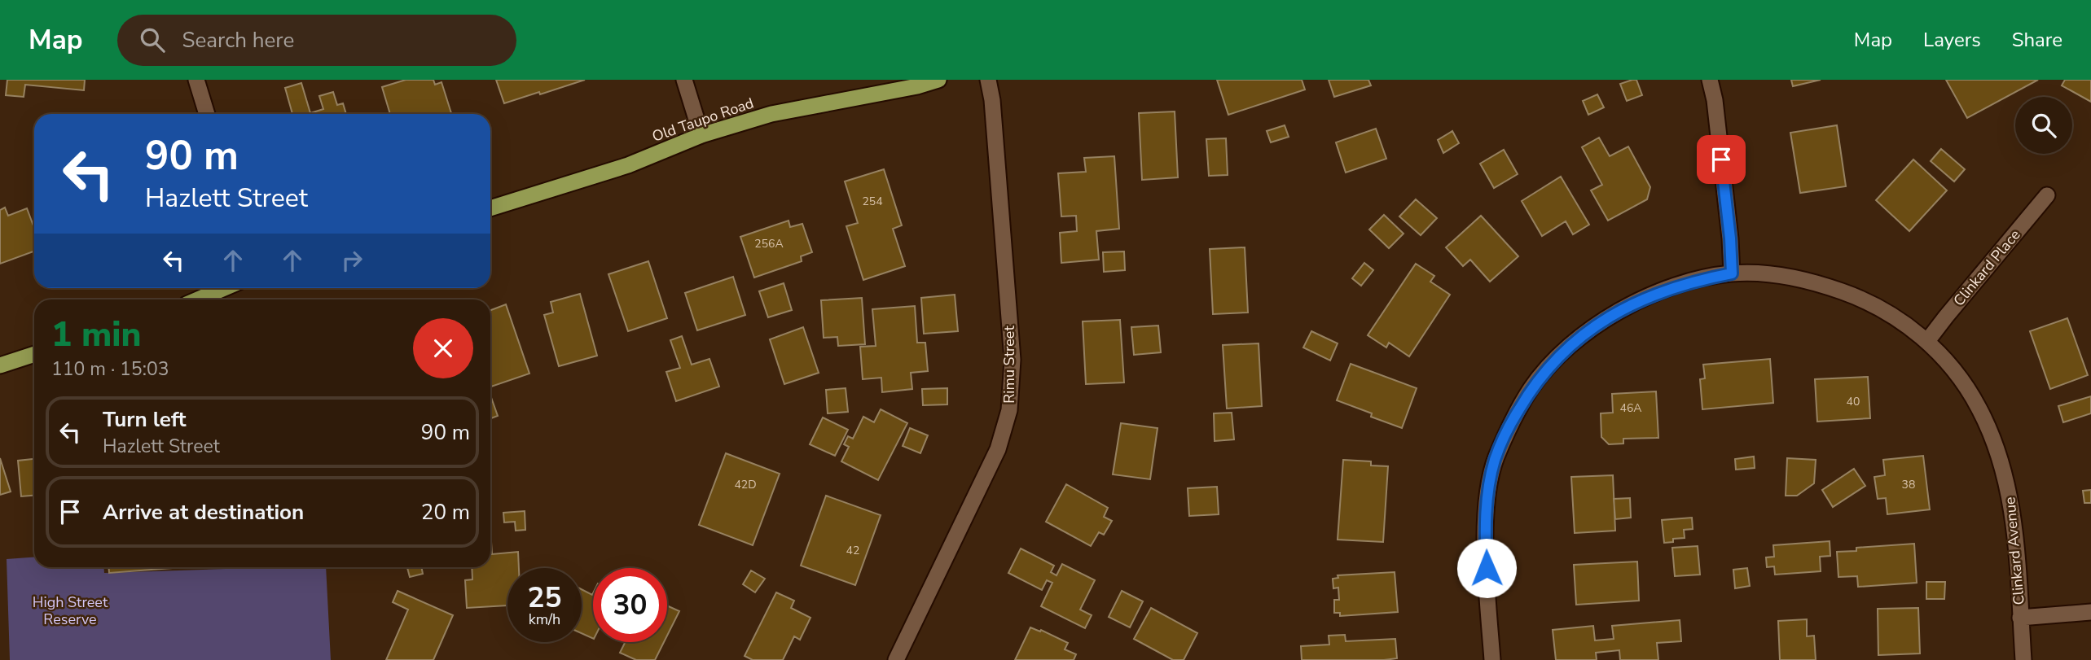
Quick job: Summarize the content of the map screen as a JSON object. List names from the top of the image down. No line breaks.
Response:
{"streets":{"highway":["Old Taupo Road"],"street":["Clinkard Place","Rimu Street","Clinkard Avenue"]},"crossings":[["Clinkard Place","Clinkard Avenue"]],"parks":["High Street Reserve"],"house_numbers":["254","256A","40","46A","42D","38","42"],"page":{"header":"Map","search":"Search here","nav":["Map","Layers","Share"],"turn":["90 m","Hazlett Street"],"heading":["1 min","110 m · 15:03"],"list":[{"name":"Turn left","note":"Hazlett Street","value":"90 m"},{"name":"Arrive at destination","value":"20 m"}],"speed":"25 km/h","limit":"30"}}
